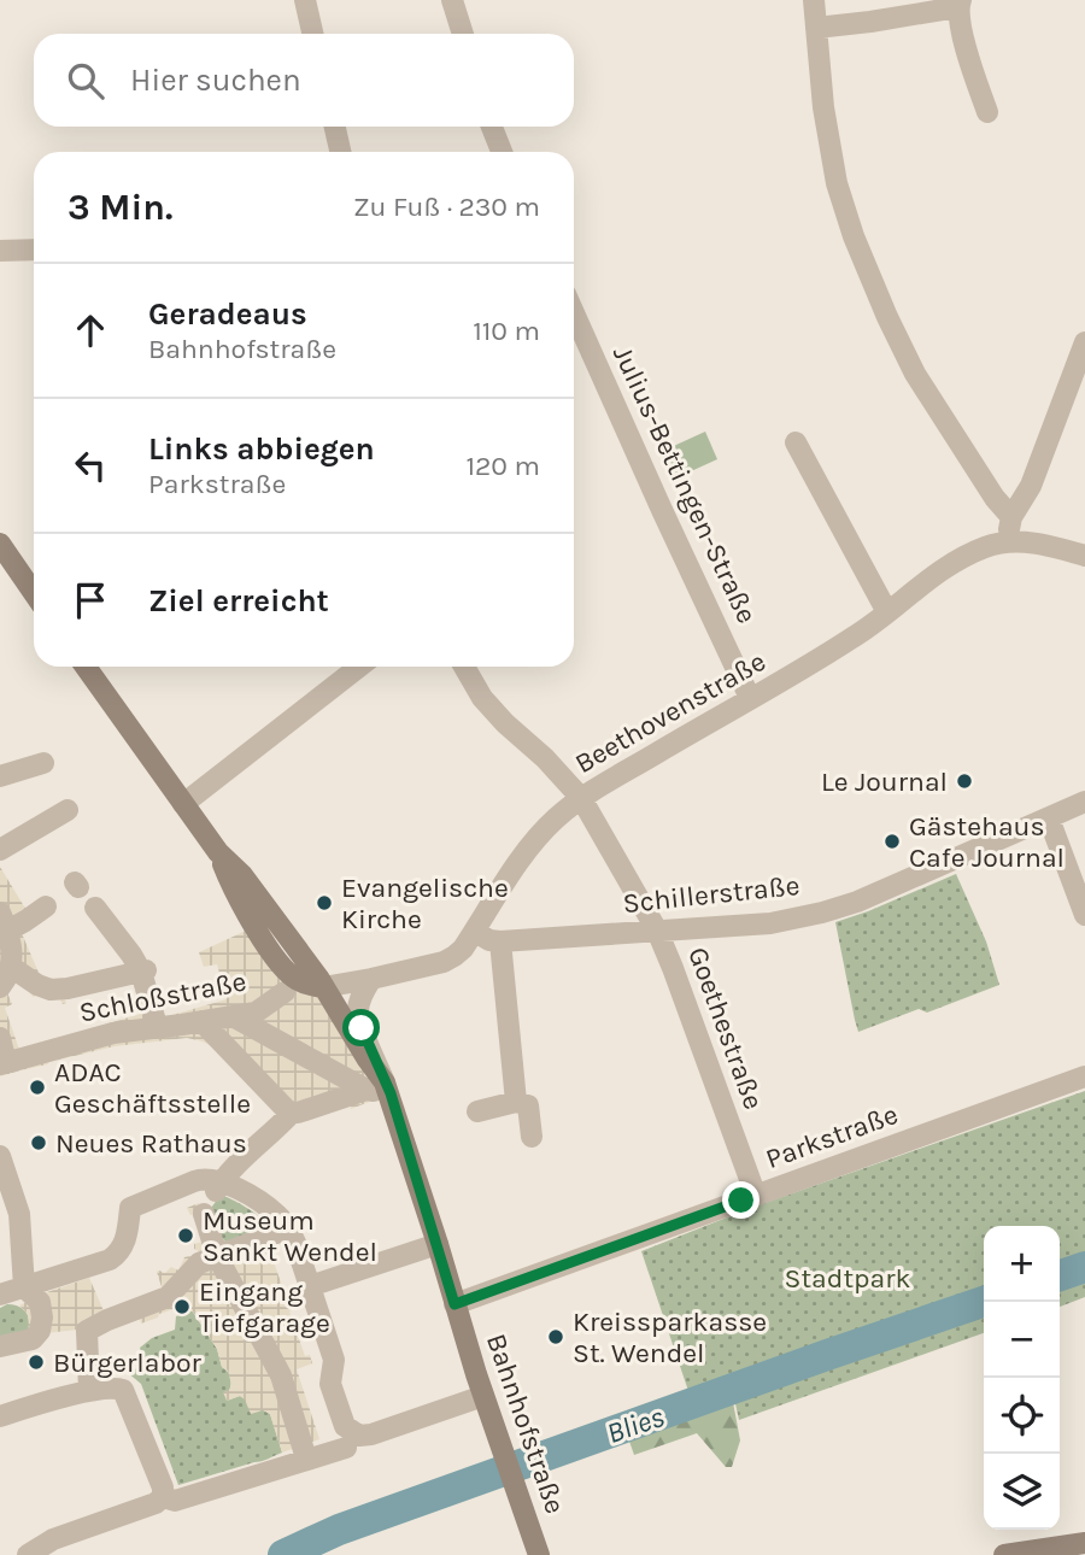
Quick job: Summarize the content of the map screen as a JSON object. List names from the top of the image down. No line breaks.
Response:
{"streets":{"main road":["Bahnhofstraße"],"street":["Julius-Bettingen-Straße","Beethovenstraße","Schillerstraße","Schloßstraße","Goethestraße","Parkstraße"]},"crossings":[["Julius-Bettingen-Straße","Beethovenstraße"],["Beethovenstraße","Schillerstraße"],["Beethovenstraße","Goethestraße"],["Beethovenstraße","Bahnhofstraße"],["Schillerstraße","Goethestraße"],["Goethestraße","Parkstraße"],["Parkstraße","Bahnhofstraße"]],"water":["Blies"],"parks":["Stadtpark"],"places":["Le Journal","Gästehaus Cafe Journal","Evangelische Kirche","ADAC Geschäftsstelle","Neues Rathaus","Museum Sankt Wendel","Eingang Tiefgarage","Kreissparkasse St. Wendel","Bürgerlabor"],"page":{"search":"Hier suchen","heading":["3 Min.","Zu Fuß · 230 m"],"list":[["Geradeaus","Bahnhofstraße","110 m"],["Links abbiegen","Parkstraße","120 m"],"Ziel erreicht"],"map_buttons":["+","−"]}}
